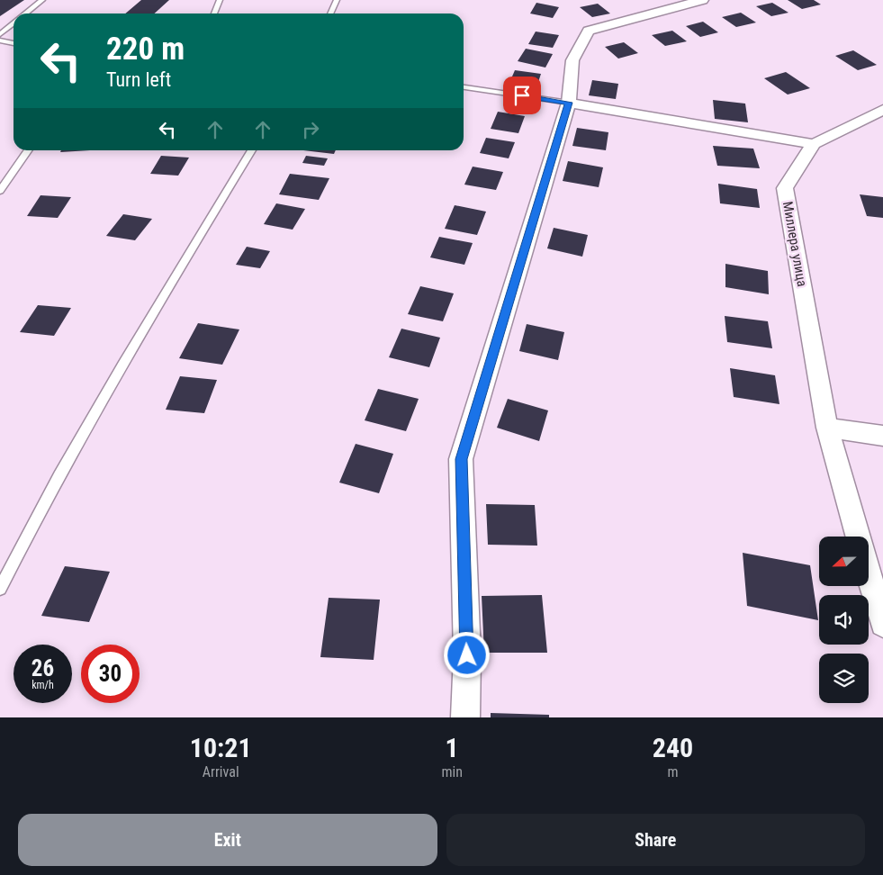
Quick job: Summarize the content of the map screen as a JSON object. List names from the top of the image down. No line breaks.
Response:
{"streets":{"street":["Миллера улица"]},"north":"left","page":{"turn":["220 m","Turn left"],"speed":"26 km/h","limit":"30","eta":["10:21","Arrival","1","min","240","m"],"buttons":["Exit","Share"]}}
